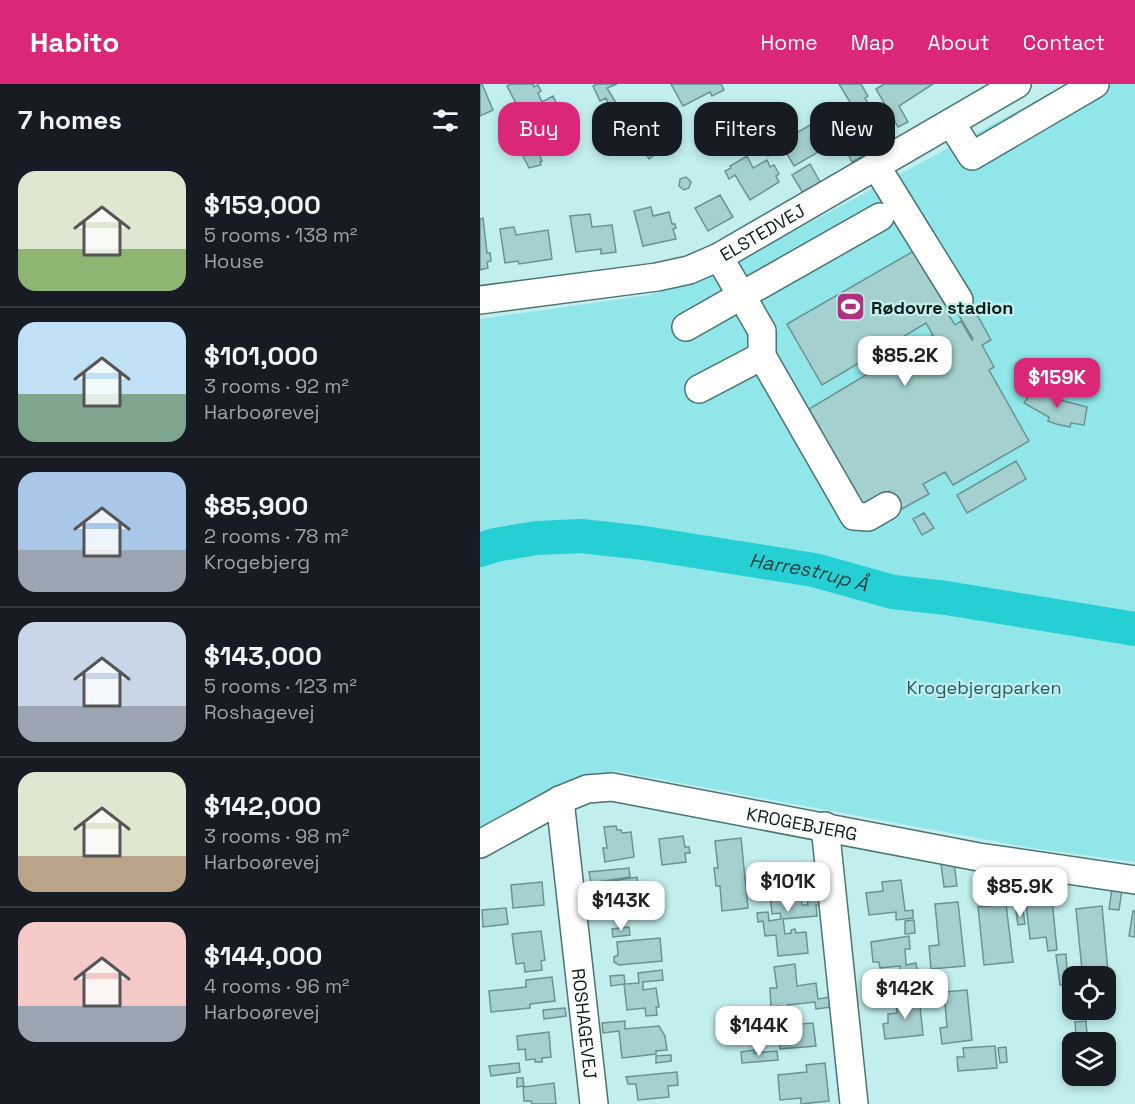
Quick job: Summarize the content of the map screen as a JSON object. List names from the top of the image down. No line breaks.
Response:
{"streets":{"street":["ELSTEDVEJ","KROGEBJERG","ROSHAGEVEJ"]},"crossings":[["KROGEBJERG","ROSHAGEVEJ"]],"water":["Harrestrup Å"],"parks":["Krogebjergparken"],"places":{"sports":["Rødovre stadion"]},"page":{"header":"Habito","nav":["Home","Map","About","Contact"],"heading":"7 homes","chip":["Buy","Rent","Filters","New"],"list":[{"name":"$159,000","note":"5 rooms · 138 m² · House"},{"name":"$101,000","note":"3 rooms · 92 m² · Harboørevej"},{"name":"$85,900","note":"2 rooms · 78 m² · Krogebjerg"},{"name":"$143,000","note":"5 rooms · 123 m² · Roshagevej"},{"name":"$142,000","note":"3 rooms · 98 m² · Harboørevej"},{"name":"$144,000","note":"4 rooms · 96 m² · Harboørevej"}],"price":["$85.2K","$159K","$101K","$85.9K","$143K","$142K","$144K"]}}
